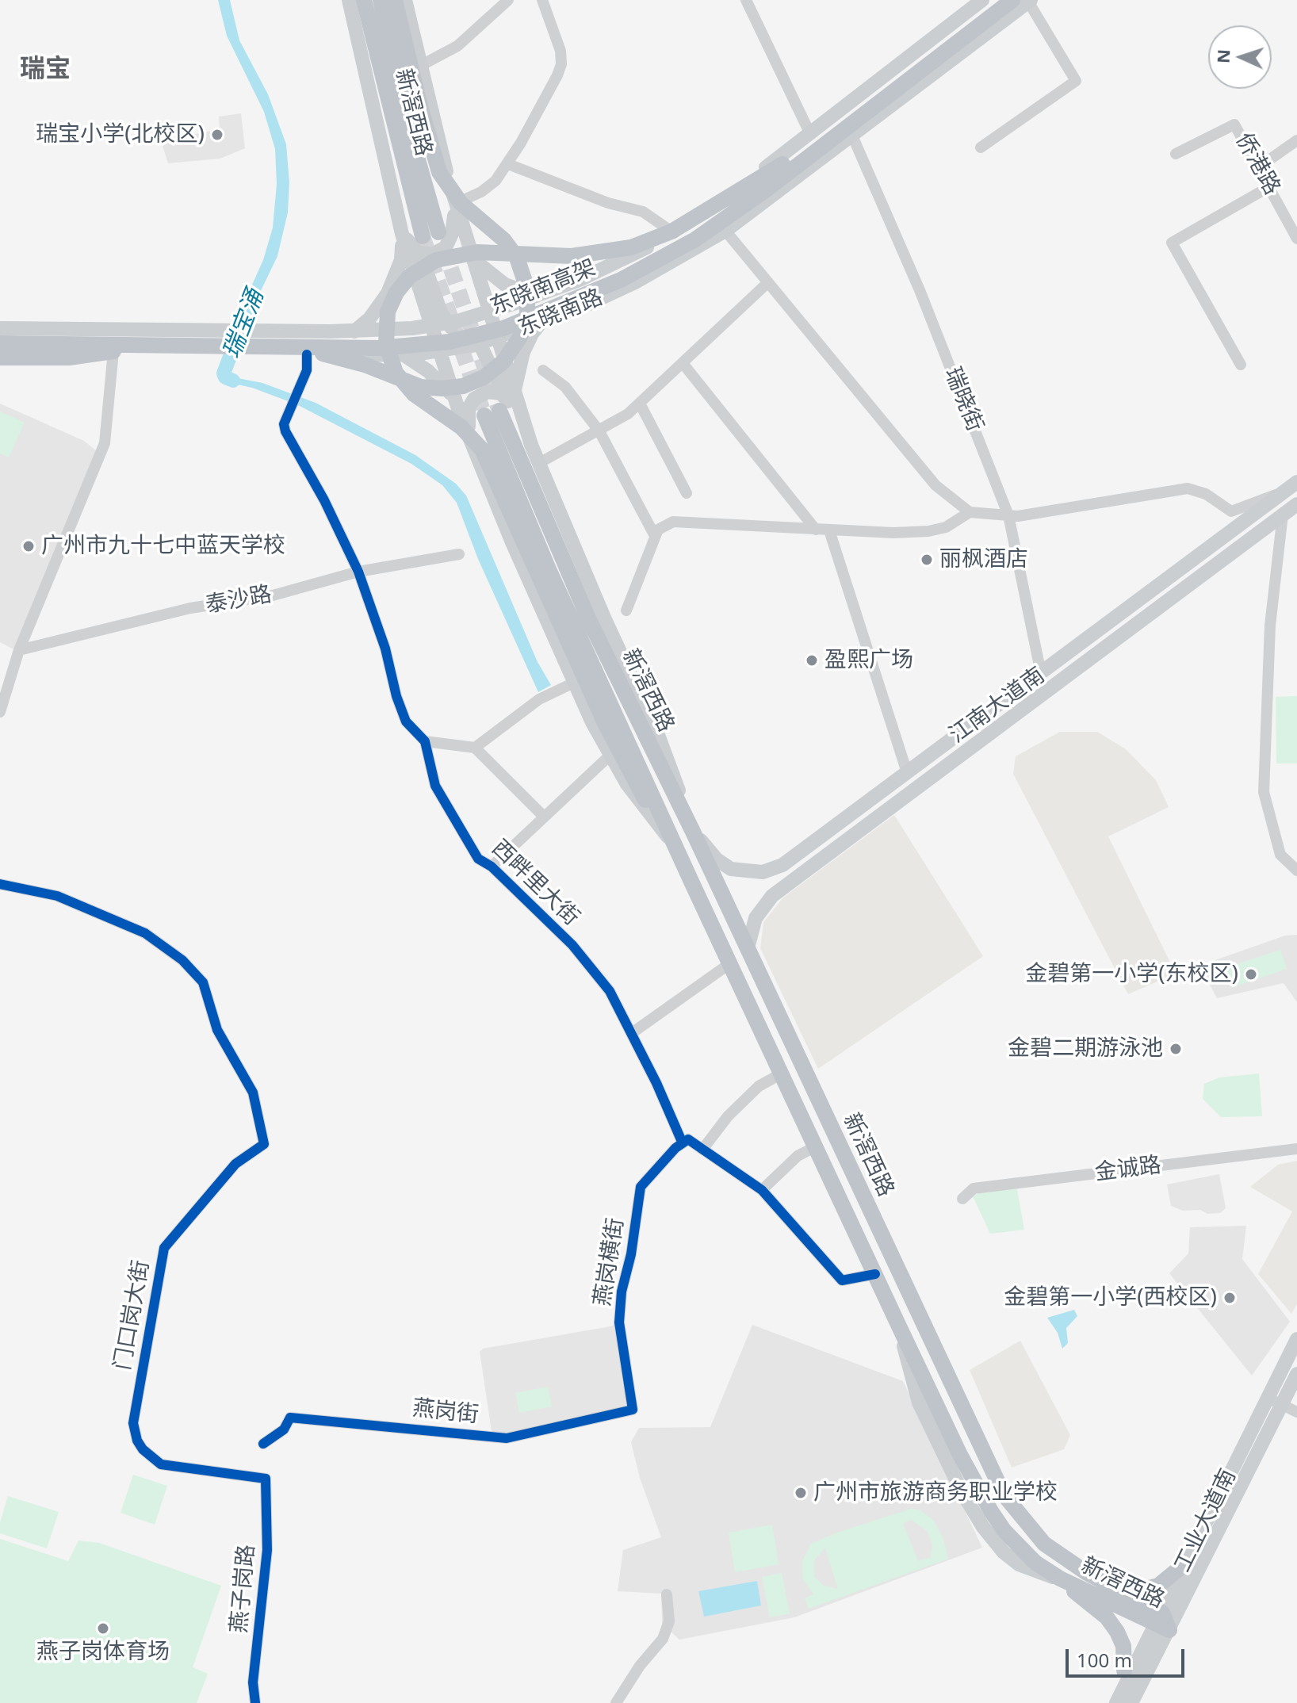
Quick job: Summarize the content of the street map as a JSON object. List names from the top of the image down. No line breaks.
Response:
{"streets":{"highway":["新滘西路","东晓南高架"],"main road":["东晓南路","江南大道南","工业大道南"],"street":["侨港路","瑞晓街","泰沙路","西畔里大街","金诚路","燕岗横街","门口岗大街","燕岗街","燕子岗路"]},"crossings":[["新滘西路","江南大道南"],["新滘西路","工业大道南"],["东晓南高架","东晓南路"],["东晓南高架","西畔里大街"],["东晓南路","瑞晓街"],["东晓南路","西畔里大街"],["瑞晓街","江南大道南"],["泰沙路","西畔里大街"],["西畔里大街","燕岗横街"],["燕岗横街","燕岗街"],["门口岗大街","燕子岗路"]],"districts":["瑞宝"],"water":["瑞宝涌"],"places":["瑞宝小学(北校区)","广州市九十七中蓝天学校","丽枫酒店","盈熙广场","金碧第一小学(东校区)","金碧二期游泳池","金碧第一小学(西校区)","广州市旅游商务职业学校","燕子岗体育场"],"scale_bar":"100 m","north":"left"}
